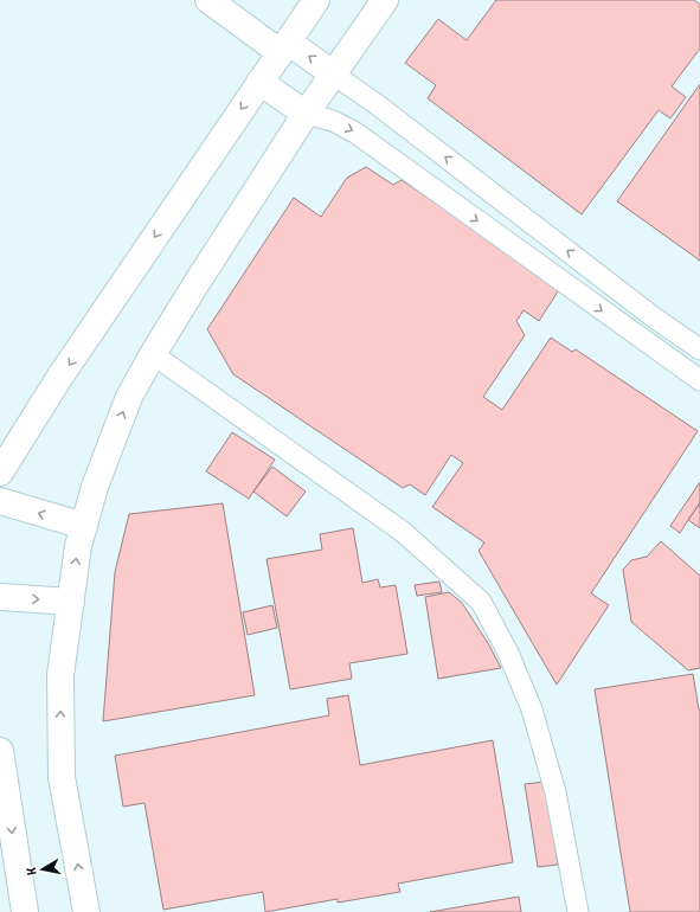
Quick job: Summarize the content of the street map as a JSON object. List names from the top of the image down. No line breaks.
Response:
{"north":"left"}
